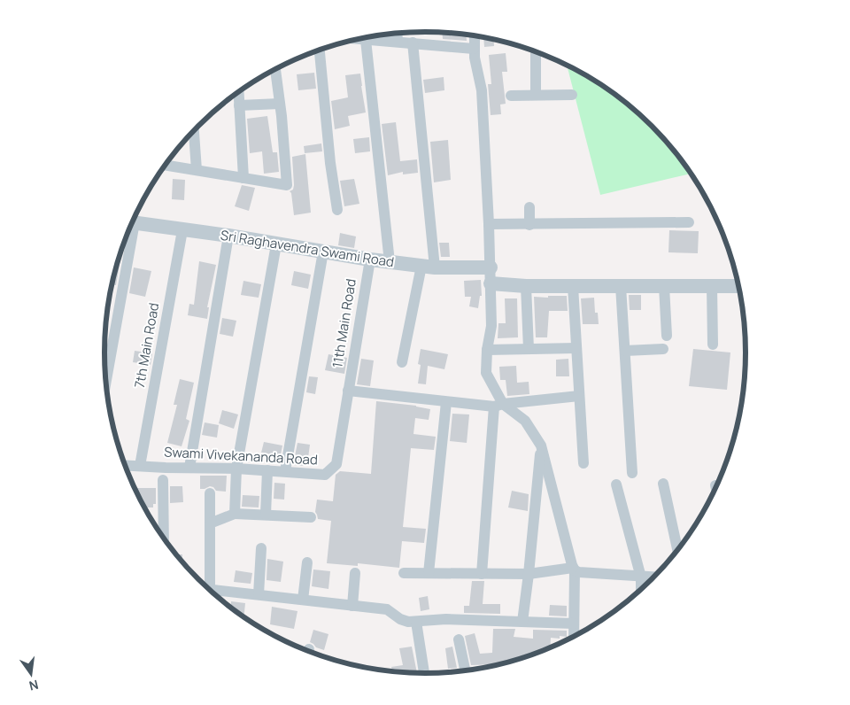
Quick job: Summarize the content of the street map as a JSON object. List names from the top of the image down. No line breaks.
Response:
{"streets":{"street":["Sri Raghavendra Swami Road","11th Main Road","7th Main Road","Swami Vivekananda Road"]},"crossings":[["Sri Raghavendra Swami Road","11th Main Road"],["Sri Raghavendra Swami Road","7th Main Road"],["11th Main Road","Swami Vivekananda Road"],["7th Main Road","Swami Vivekananda Road"]],"north":"bottom"}
